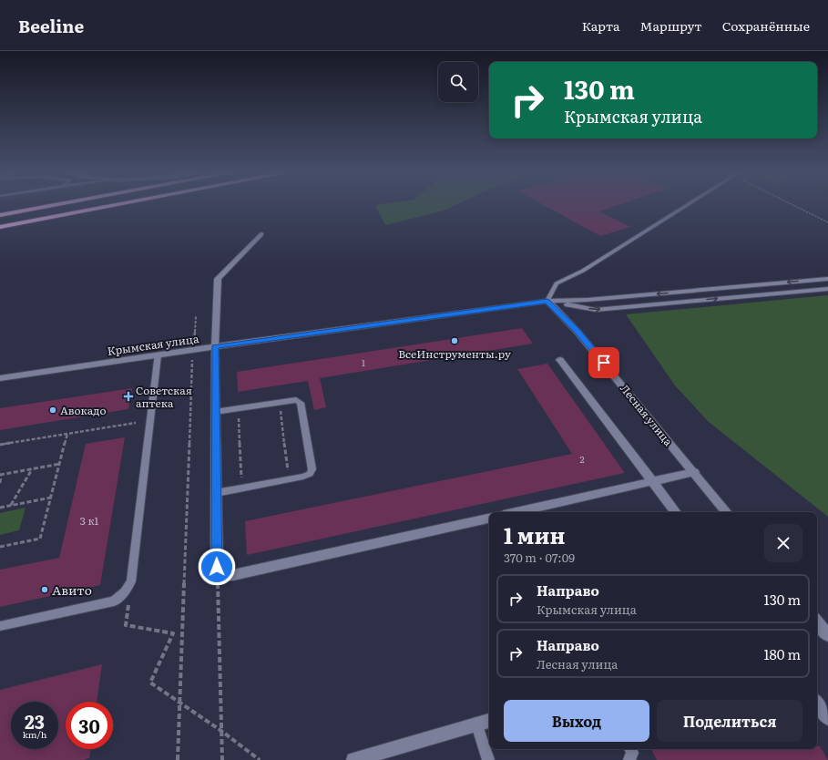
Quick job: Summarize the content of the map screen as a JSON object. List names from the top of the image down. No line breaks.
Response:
{"streets":{"street":["Крымская улица","Лесная улица"]},"crossings":[["Крымская улица","Лесная улица"]],"places":{"other":["ВсеИнструменты.ру","Авокадо","Авито"],"health":["Советская аптека"]},"house_numbers":["1","2","3 к1"],"page":{"header":"Beeline","nav":["Карта","Маршрут","Сохранённые"],"turn":["130 m","Крымская улица"],"heading":["1 мин","370 m · 07:09"],"list":[{"name":"Направо","note":"Крымская улица","value":"130 m"},{"name":"Направо","note":"Лесная улица","value":"180 m"}],"buttons":["Выход","Поделиться"],"speed":"23 km/h","limit":"30"}}
